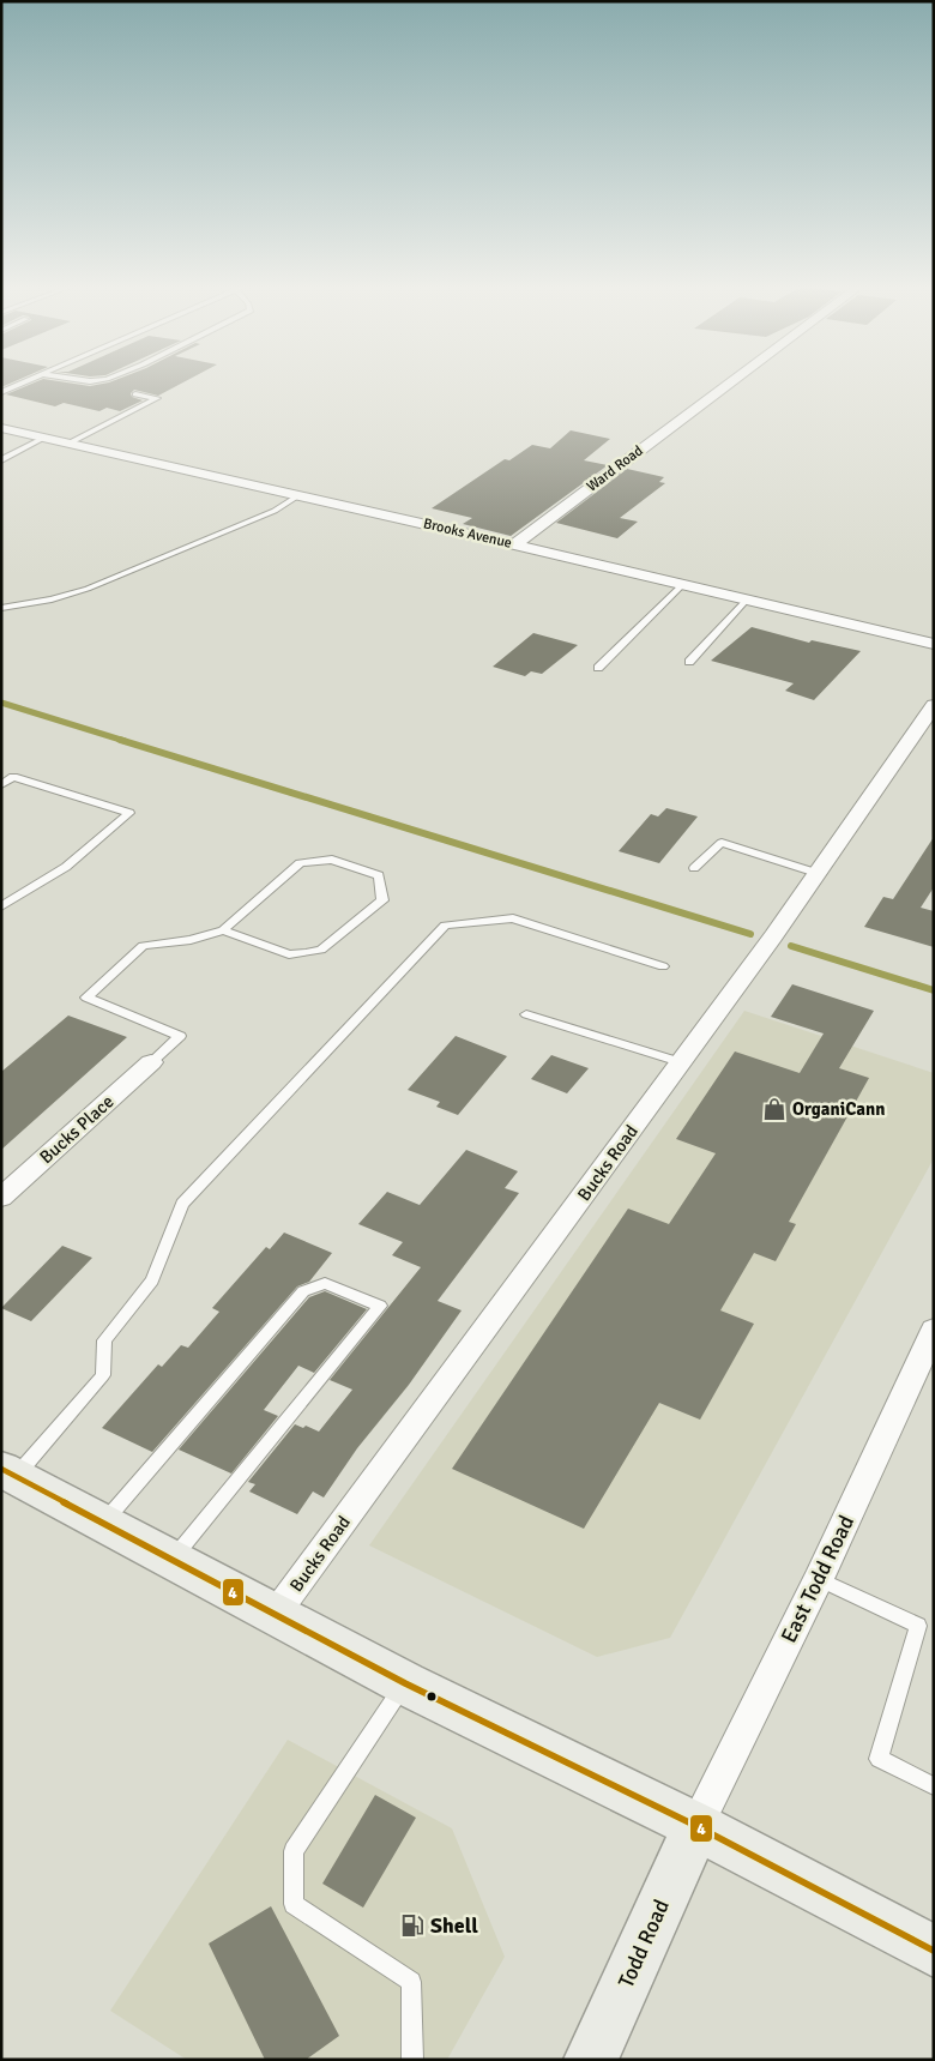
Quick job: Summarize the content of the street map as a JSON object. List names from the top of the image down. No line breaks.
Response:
{"streets":{"main road":["Todd Road"],"street":["Ward Road","Brooks Avenue","Bucks Place","Bucks Road","East Todd Road"]},"crossings":[["Ward Road","Brooks Avenue"],["East Todd Road","Todd Road"]],"places":{"shop":["OrganiCann"],"fuel station":["Shell"]},"lines":["transit line 4"]}
